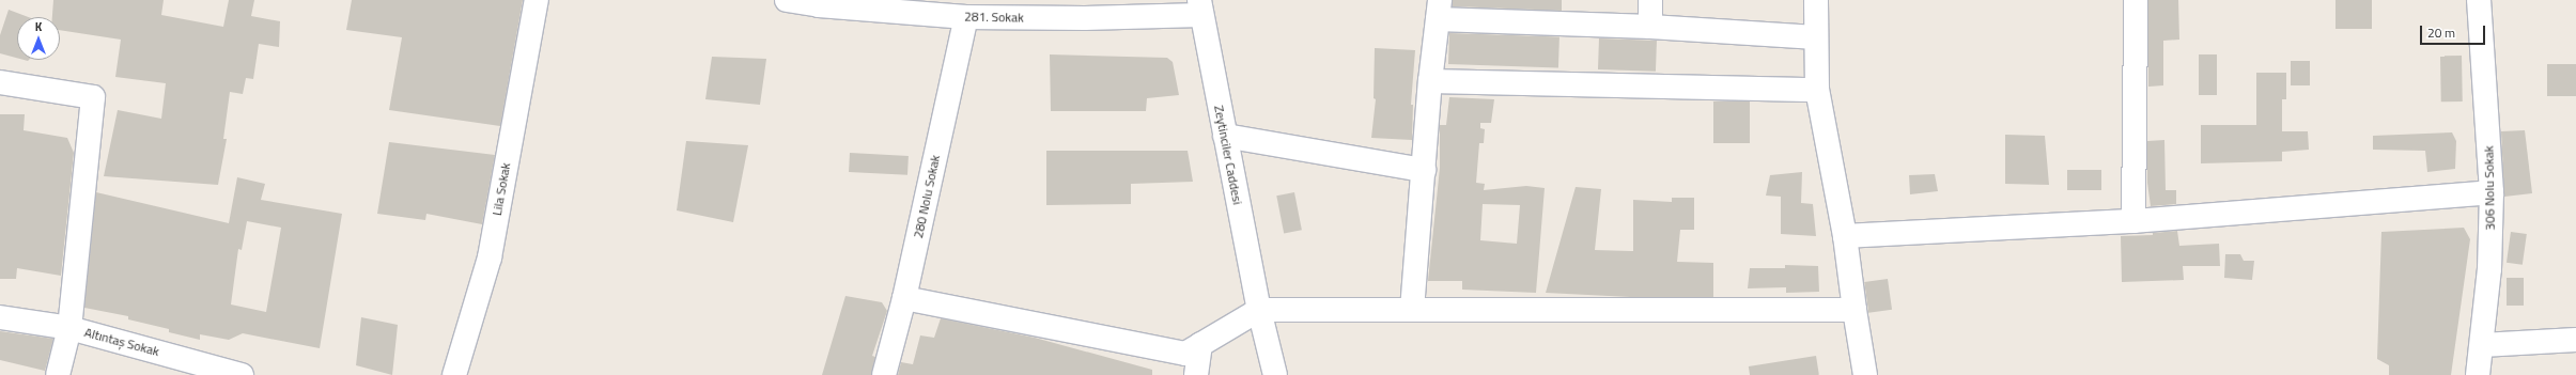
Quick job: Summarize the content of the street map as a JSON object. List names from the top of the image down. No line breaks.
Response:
{"streets":{"street":["281. Sokak","Zeytinciler Caddesi","306 Nolu Sokak","Lila Sokak","280 Nolu Sokak","Altıntaş Sokak"]},"crossings":[["281. Sokak","Zeytinciler Caddesi"],["281. Sokak","280 Nolu Sokak"]],"scale_bar":"20 m","north":"top"}
